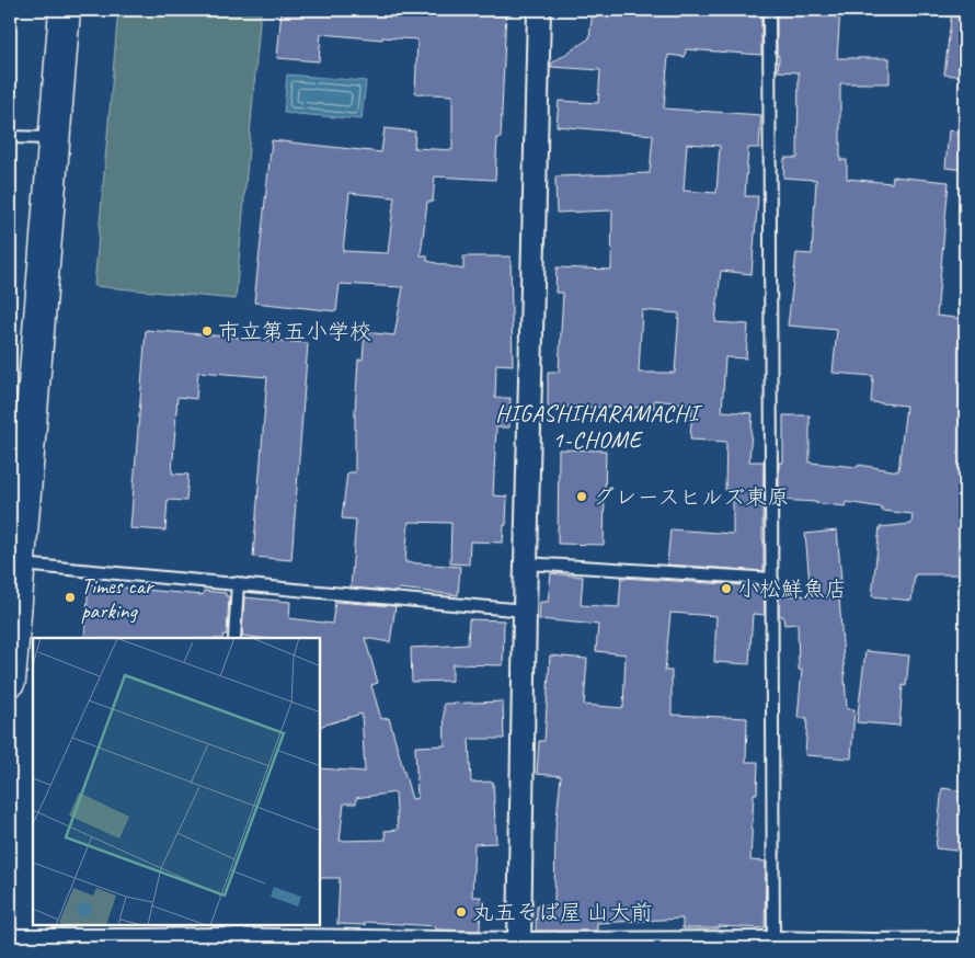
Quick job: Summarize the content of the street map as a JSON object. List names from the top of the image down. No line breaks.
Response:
{"districts":["HIGASHIHARAMACHI 1-CHOME"],"places":["市立第五小学校","グレースヒルズ東原","小松鮮魚店","Times car parking","丸五そば屋 山大前"]}
